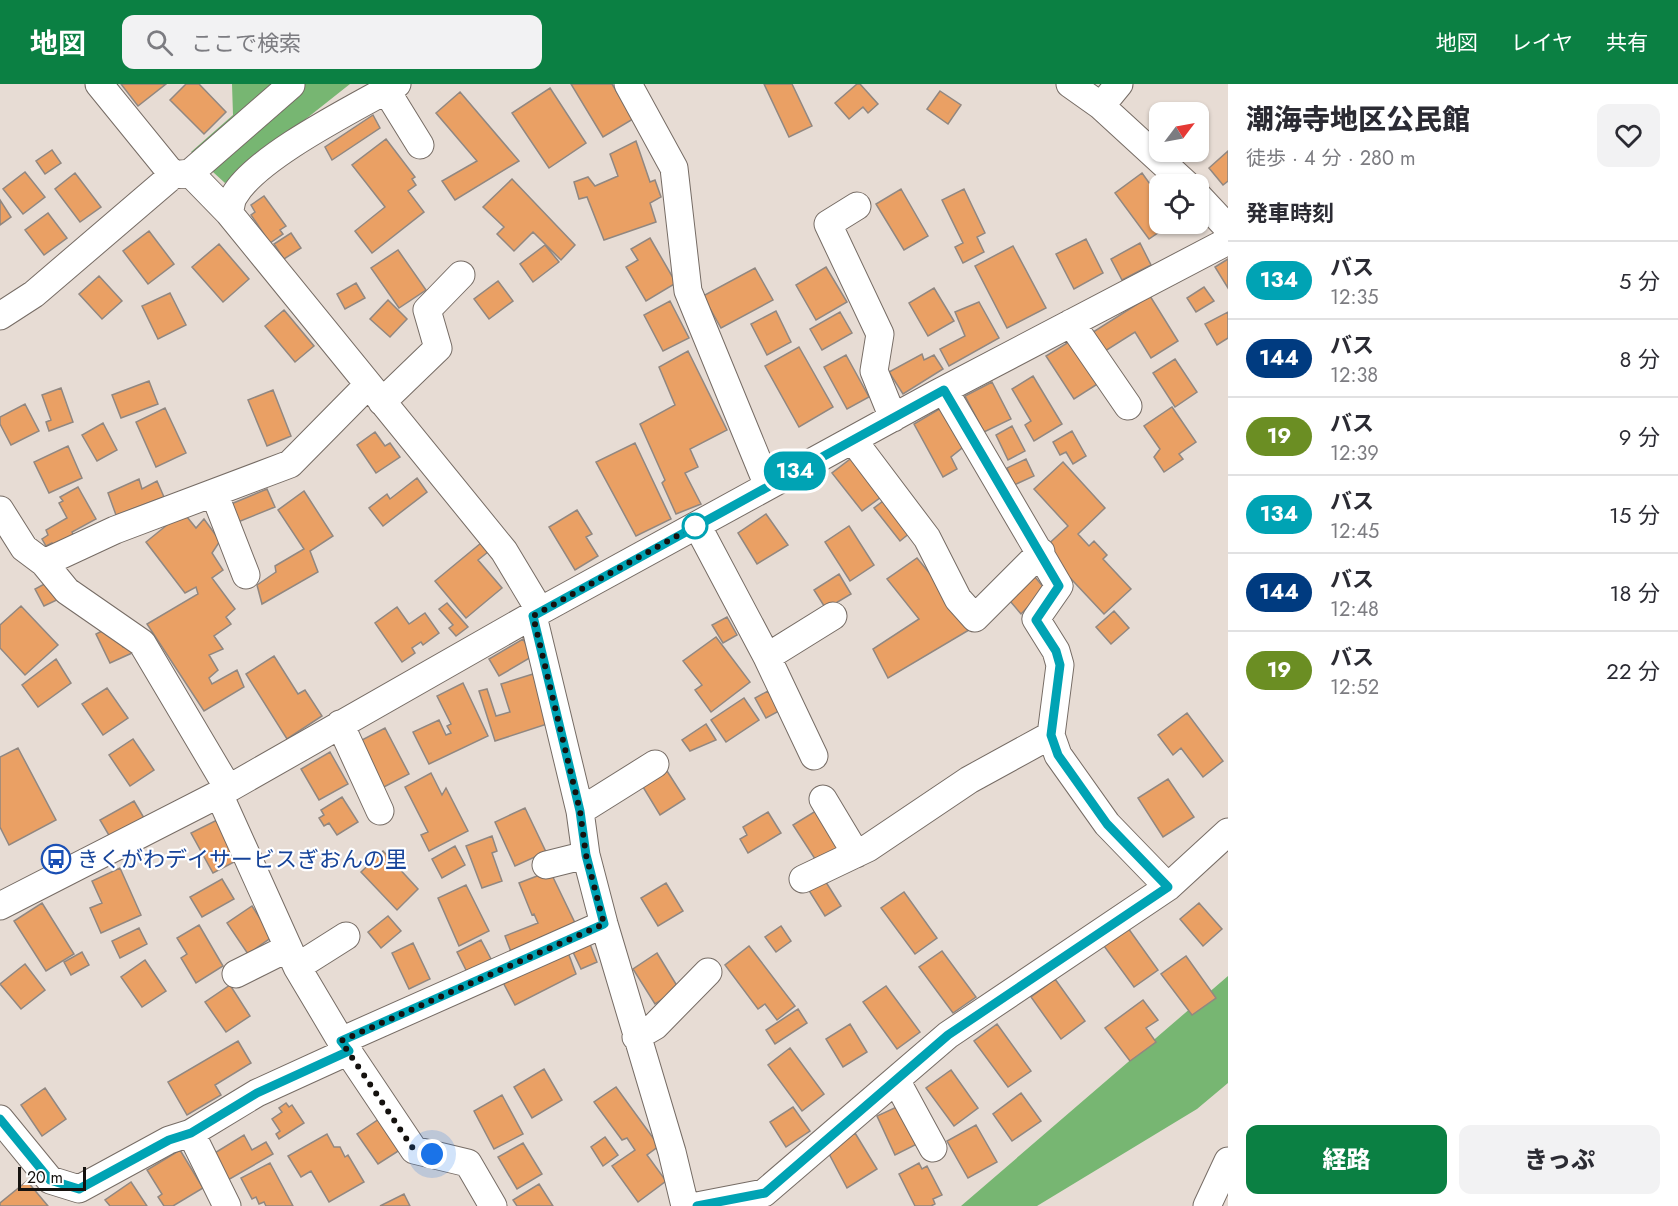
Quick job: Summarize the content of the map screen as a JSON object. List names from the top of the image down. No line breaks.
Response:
{"places":{"bus stop":["きくがわデイサービスぎおんの里"]},"lines":["bus line 134"],"scale_bar":"20 m","north":"top right","page":{"header":"地図","search":"ここで検索","nav":["地図","レイヤ","共有"],"on_map":"134","heading":[["潮海寺地区公民館","徒歩 · 4 分 · 280 m"],"発車時刻"],"list":[{"mark":"134","name":"バス","note":"12:35","value":"5 分"},{"mark":"144","name":"バス","note":"12:38","value":"8 分"},{"mark":"19","name":"バス","note":"12:39","value":"9 分"},{"mark":"134","name":"バス","note":"12:45","value":"15 分"},{"mark":"144","name":"バス","note":"12:48","value":"18 分"},{"mark":"19","name":"バス","note":"12:52","value":"22 分"}],"buttons":["経路","きっぷ"],"scale":"20 m"}}
